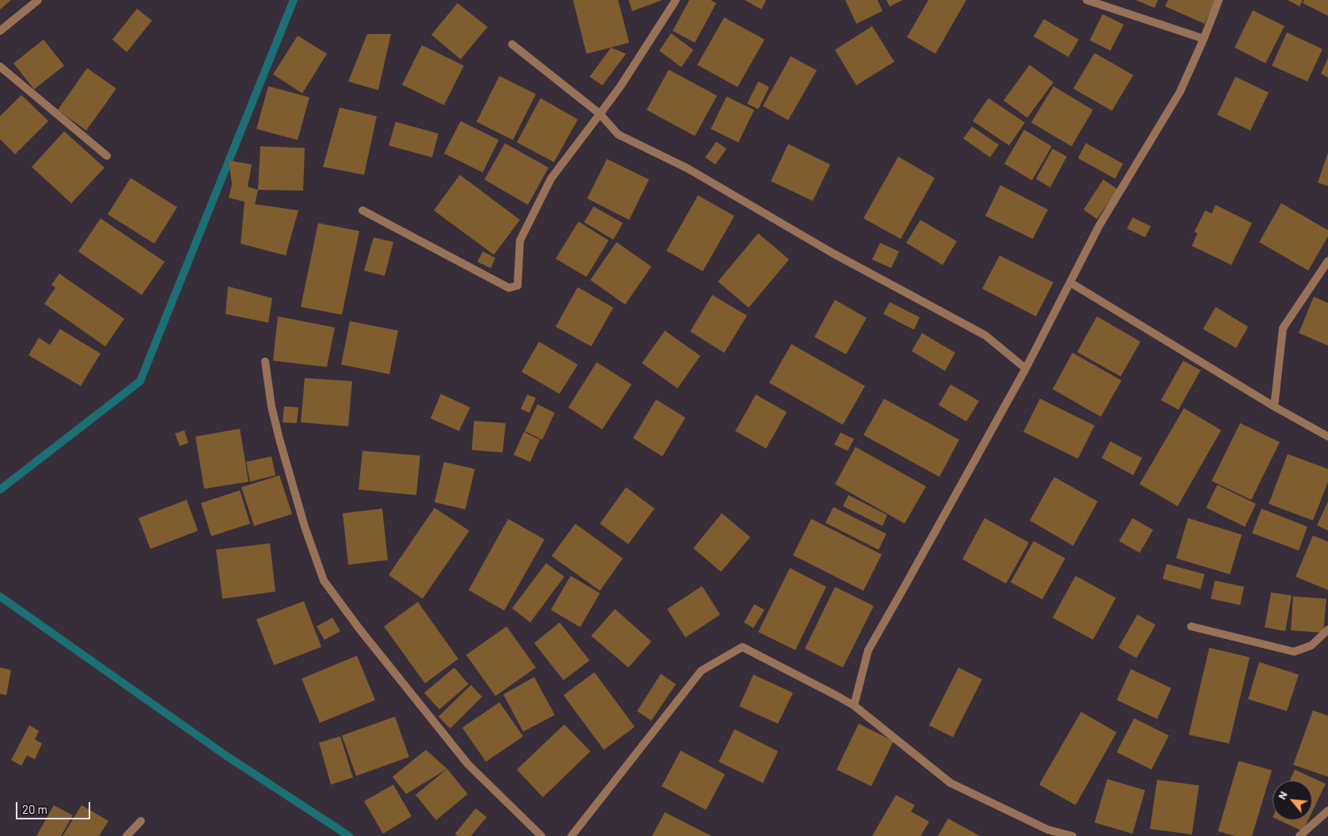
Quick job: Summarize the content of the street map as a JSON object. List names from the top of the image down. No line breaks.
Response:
{"scale_bar":"20 m","north":"top left"}
